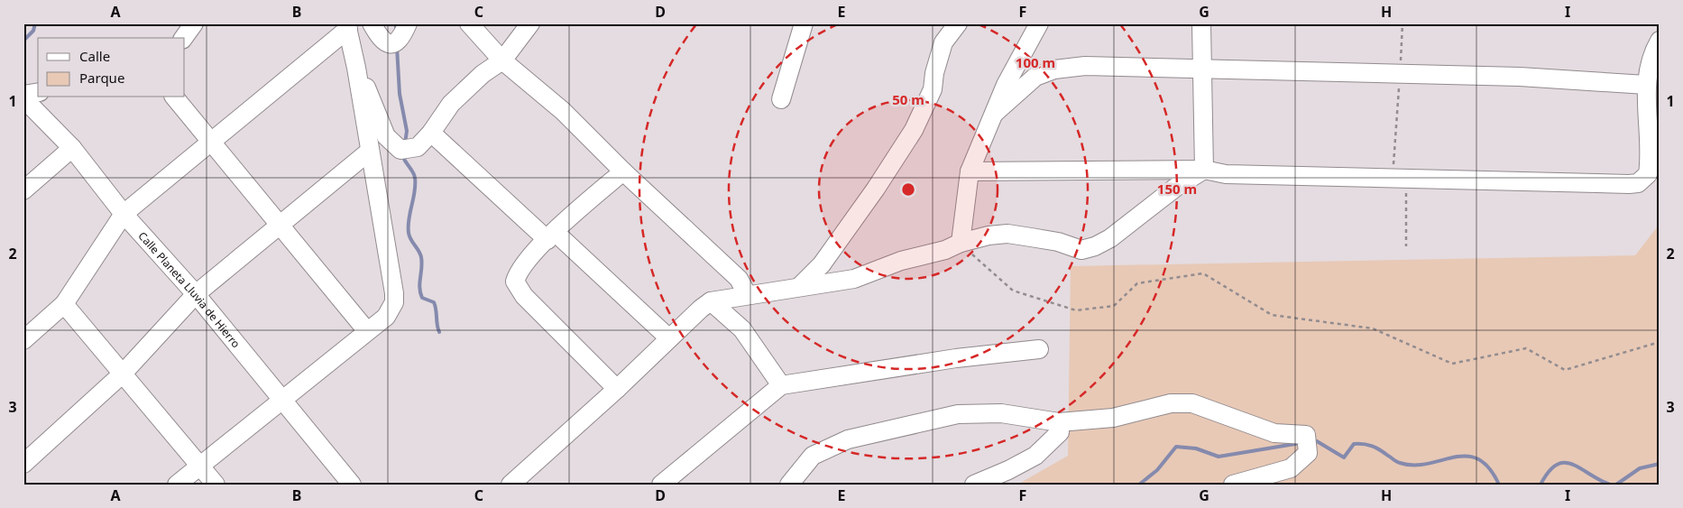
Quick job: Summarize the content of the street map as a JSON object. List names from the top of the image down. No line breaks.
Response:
{"streets":{"street":["Calle Planeta Lluvia de Hierro"]},"legend":["Calle","Parque"],"grid":{"columns":["A","B","C","D","E","F","G","H","I"],"rows":["1","2","3"]},"rings":["100 m","50 m","150 m"]}
